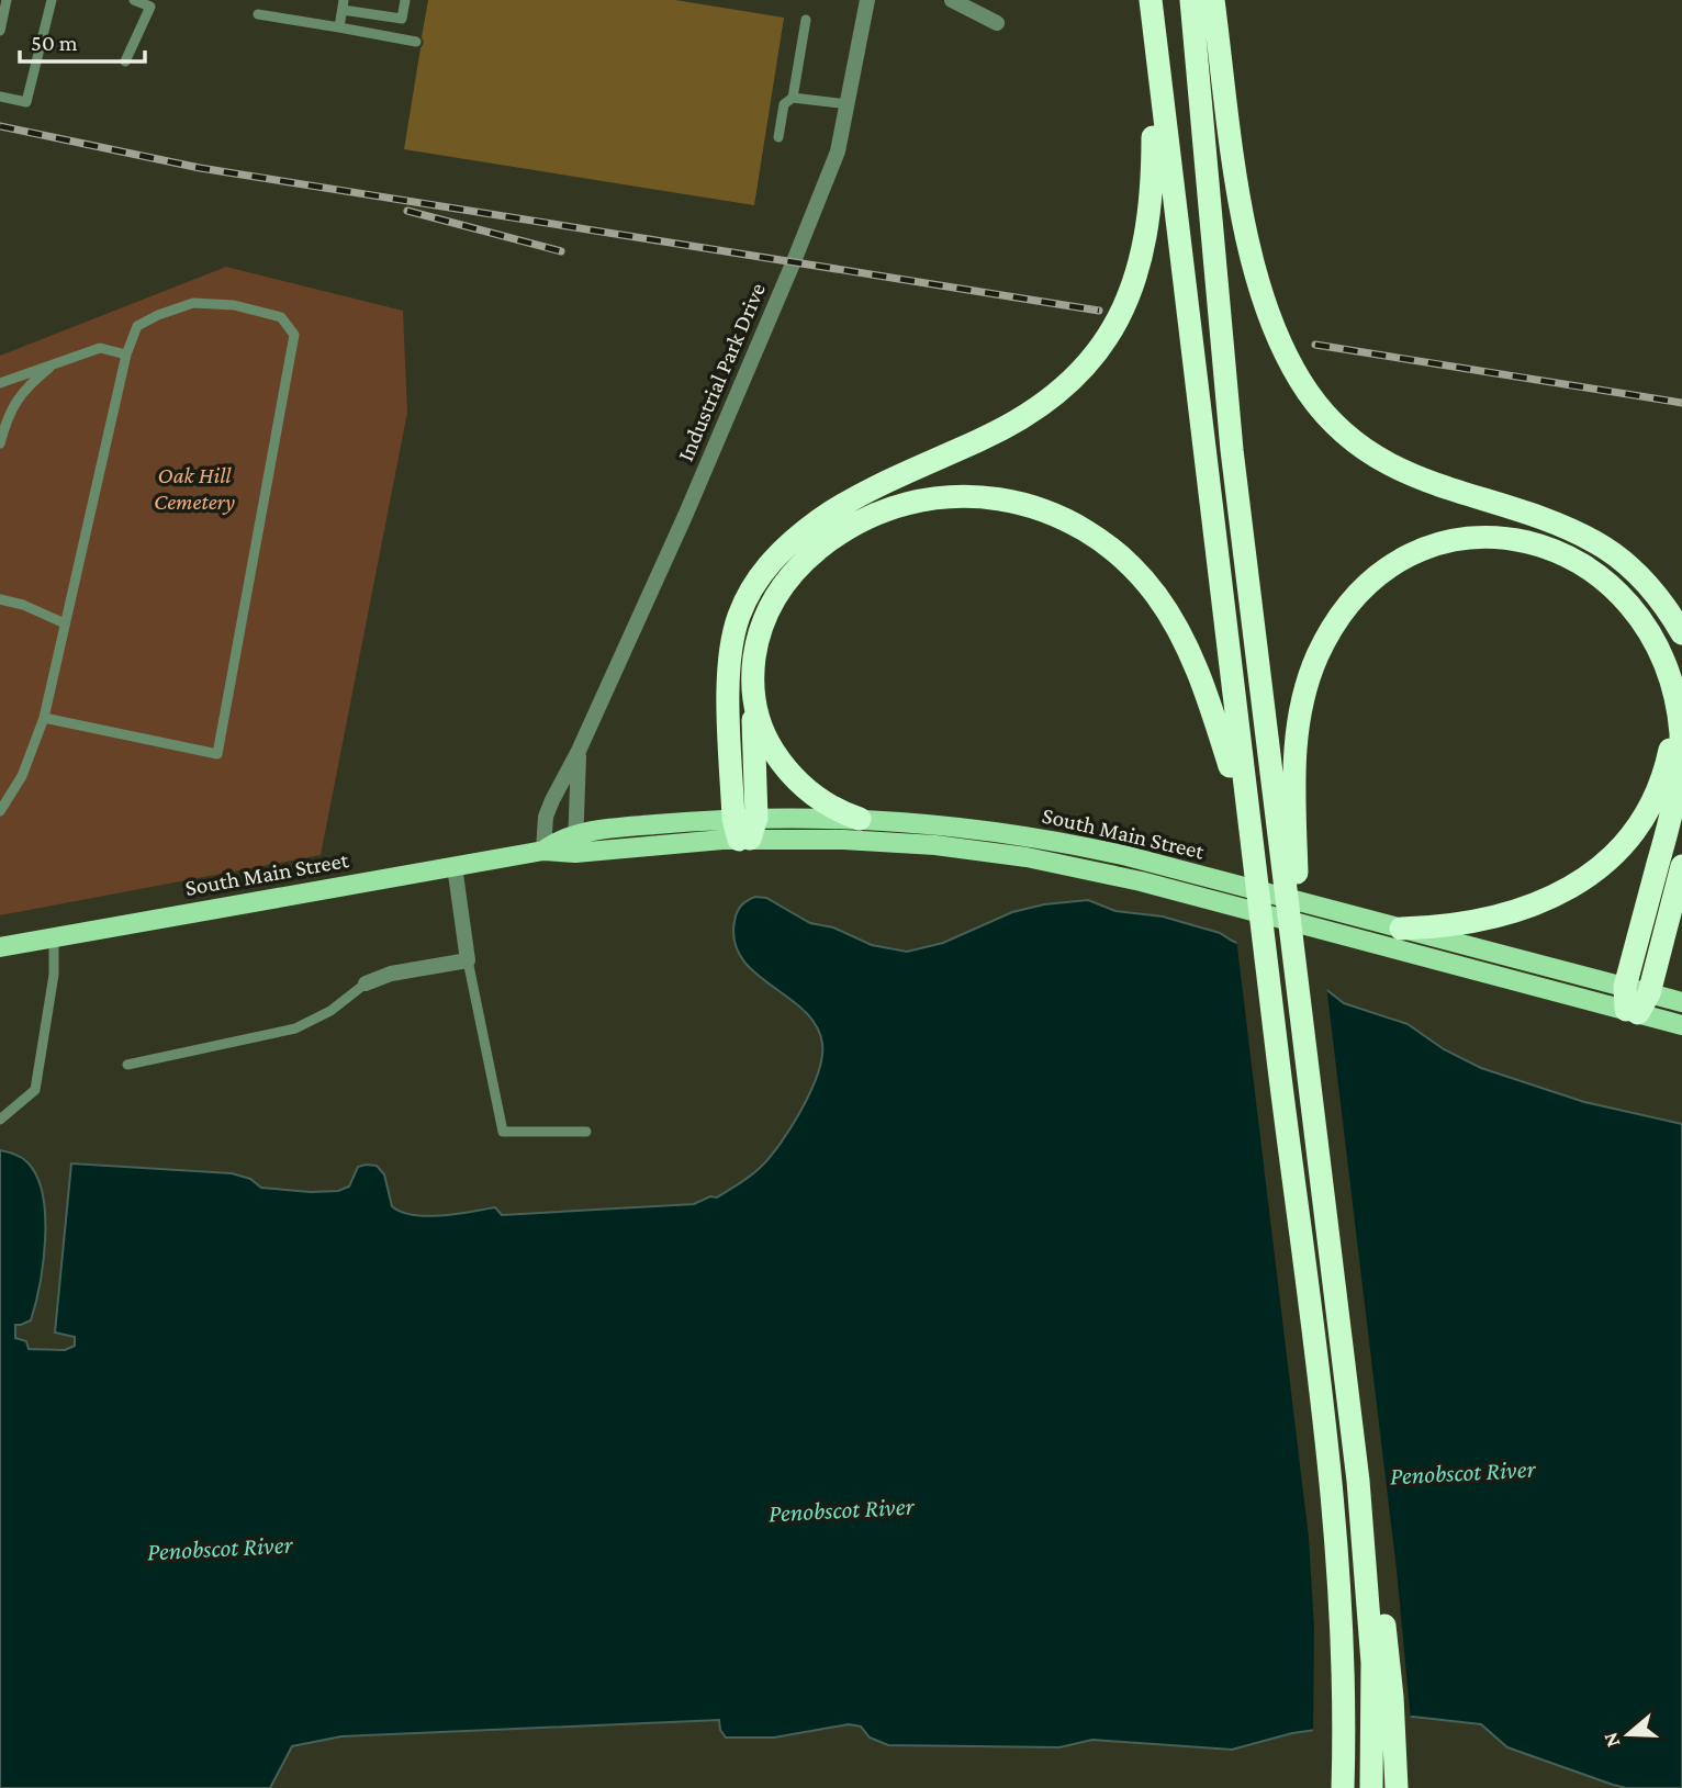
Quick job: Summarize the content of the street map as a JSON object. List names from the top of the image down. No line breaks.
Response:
{"streets":{"main road":["South Main Street"],"street":["Industrial Park Drive"]},"crossings":[["Industrial Park Drive","South Main Street"]],"water":["Penobscot River"],"parks":["Oak Hill Cemetery"],"scale_bar":"50 m","north":"left"}
